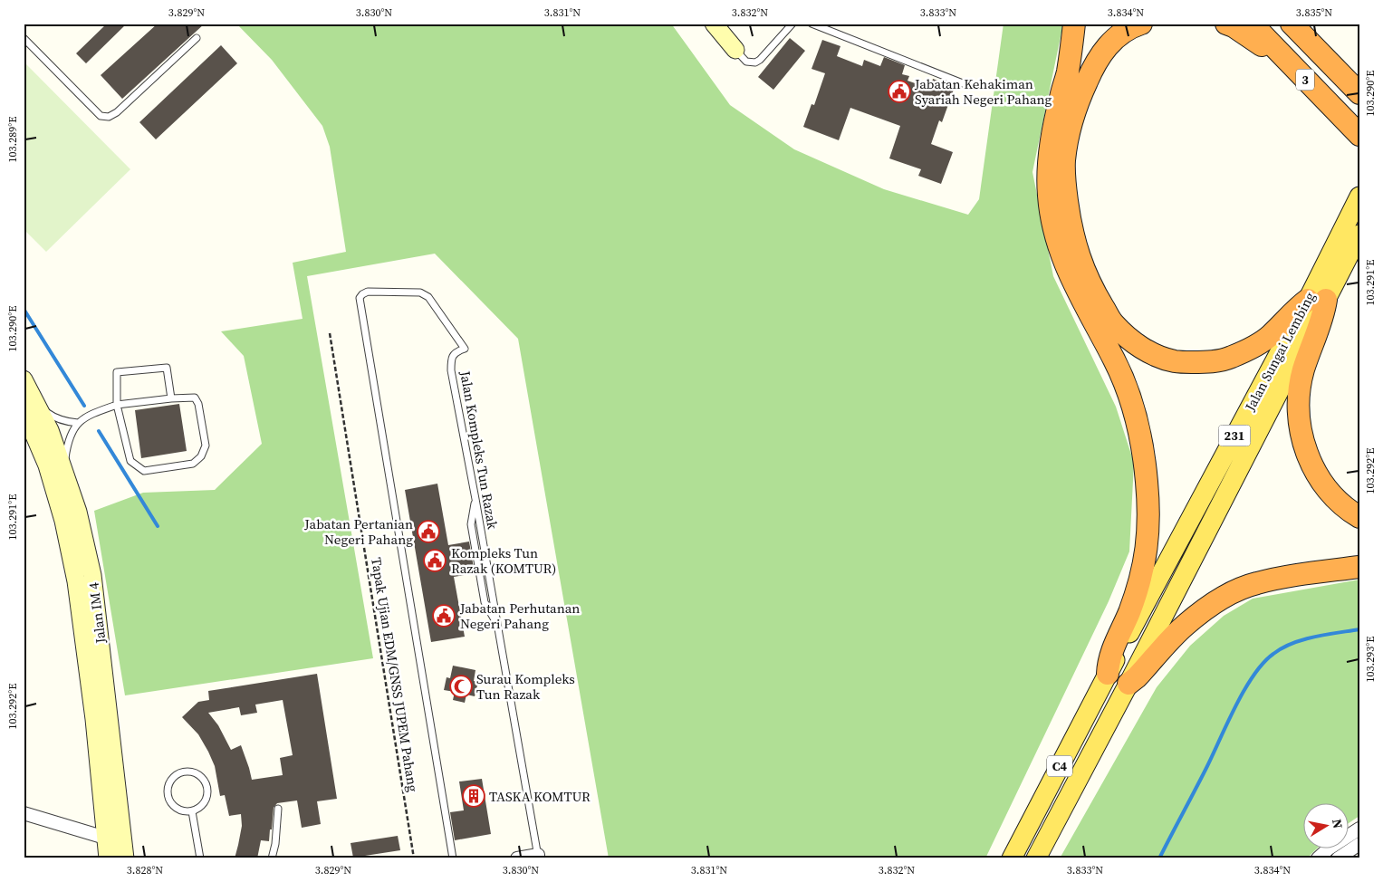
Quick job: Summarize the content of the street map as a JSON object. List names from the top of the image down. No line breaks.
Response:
{"streets":{"highway":["3"],"main road":["Jalan Sungai Lembing","231","C4"],"street":["Jalan IM 4"],"lane":["Jalan Kompleks Tun Razak"],"path":["Tapak Ujian EDM/GNSS JUPEM Pahang"]},"crossings":[["Jalan Sungai Lembing","C4"]],"places":{"public building":["Jabatan Kehakiman Syariah Negeri Pahang","Jabatan Pertanian Negeri Pahang","Kompleks Tun Razak (KOMTUR)","Jabatan Perhutanan Negeri Pahang"],"mosque":["Surau Kompleks Tun Razak"],"building":["TASKA KOMTUR"]},"north":"right","coordinates":["3.829°N","3.830°N","3.831°N","3.832°N","3.833°N","3.834°N","3.835°N","103.290°E","103.289°E","103.291°E","103.292°E","103.293°E","3.828°N"]}
